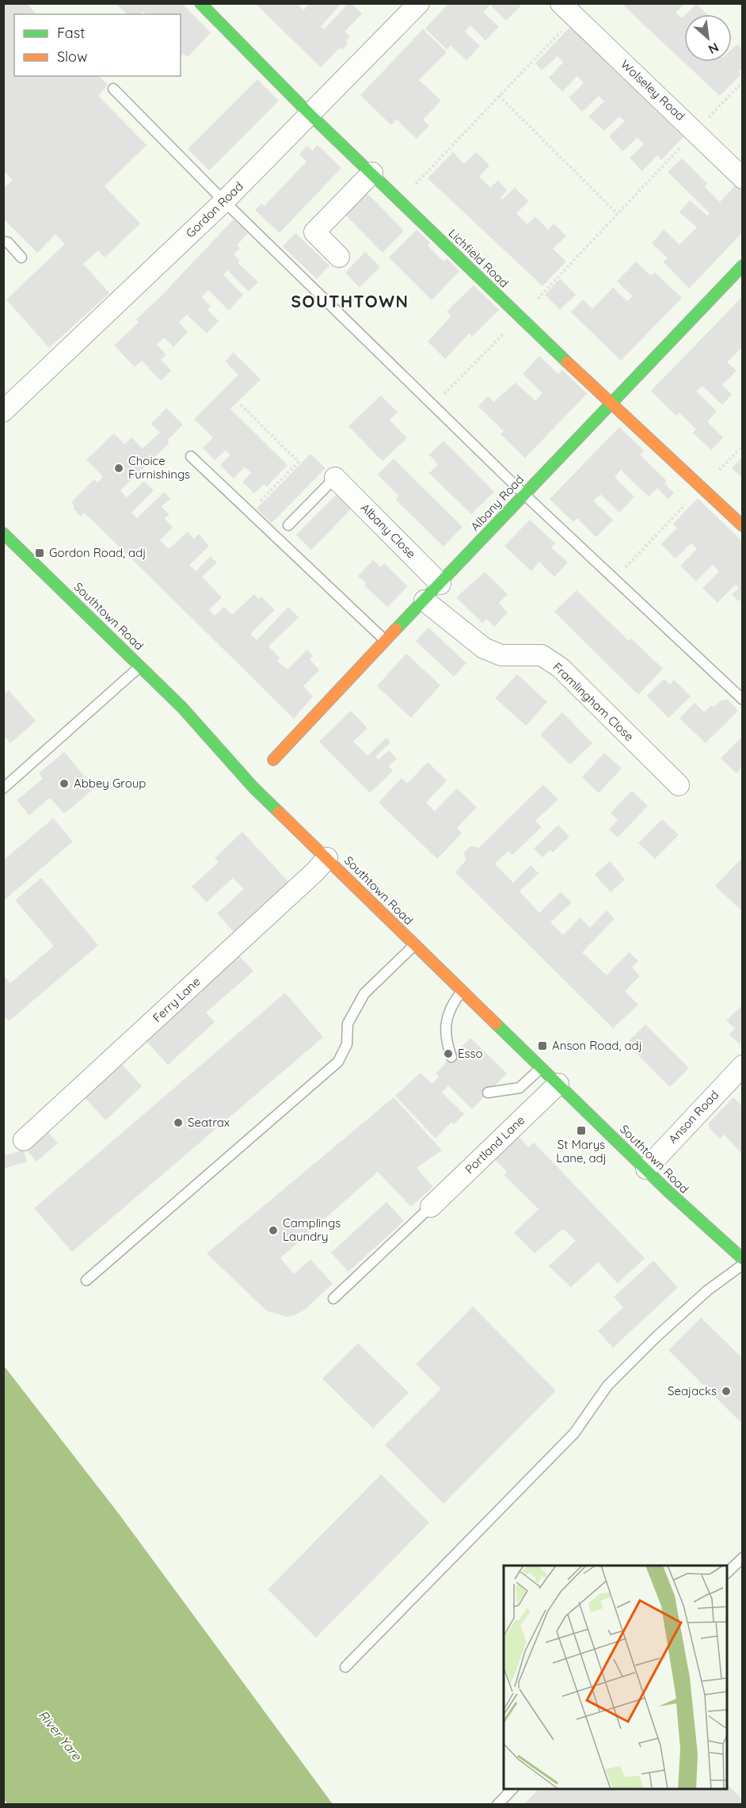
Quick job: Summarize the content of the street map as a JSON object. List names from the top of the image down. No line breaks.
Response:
{"streets":{"street":["Wolseley Road","Gordon Road","Lichfield Road","Albany Road","Albany Close","Southtown Road","Framlingham Close","Ferry Lane","Anson Road","Portland Lane"]},"crossings":[["Gordon Road","Lichfield Road"],["Lichfield Road","Albany Road"],["Albany Road","Albany Close"],["Albany Road","Framlingham Close"],["Southtown Road","Ferry Lane"],["Southtown Road","Anson Road"],["Southtown Road","Portland Lane"]],"districts":["SOUTHTOWN"],"water":["River Yare"],"places":{"other":["Choice Furnishings","Abbey Group","Esso","Seatrax","Camplings Laundry","Seajacks"],"transit":["Gordon Road, adj","Anson Road, adj","St Marys Lane, adj"]},"legend":["Fast","Slow"],"north":"bottom right"}
